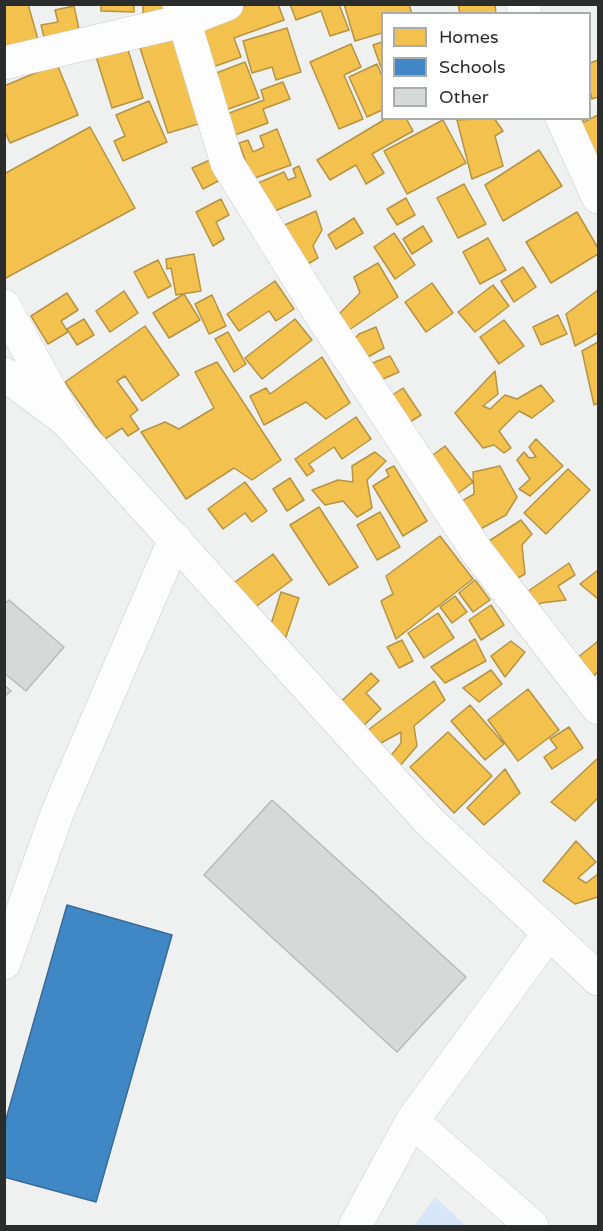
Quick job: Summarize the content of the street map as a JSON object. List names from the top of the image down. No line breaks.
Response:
{"legend":["Homes","Schools","Other"]}
